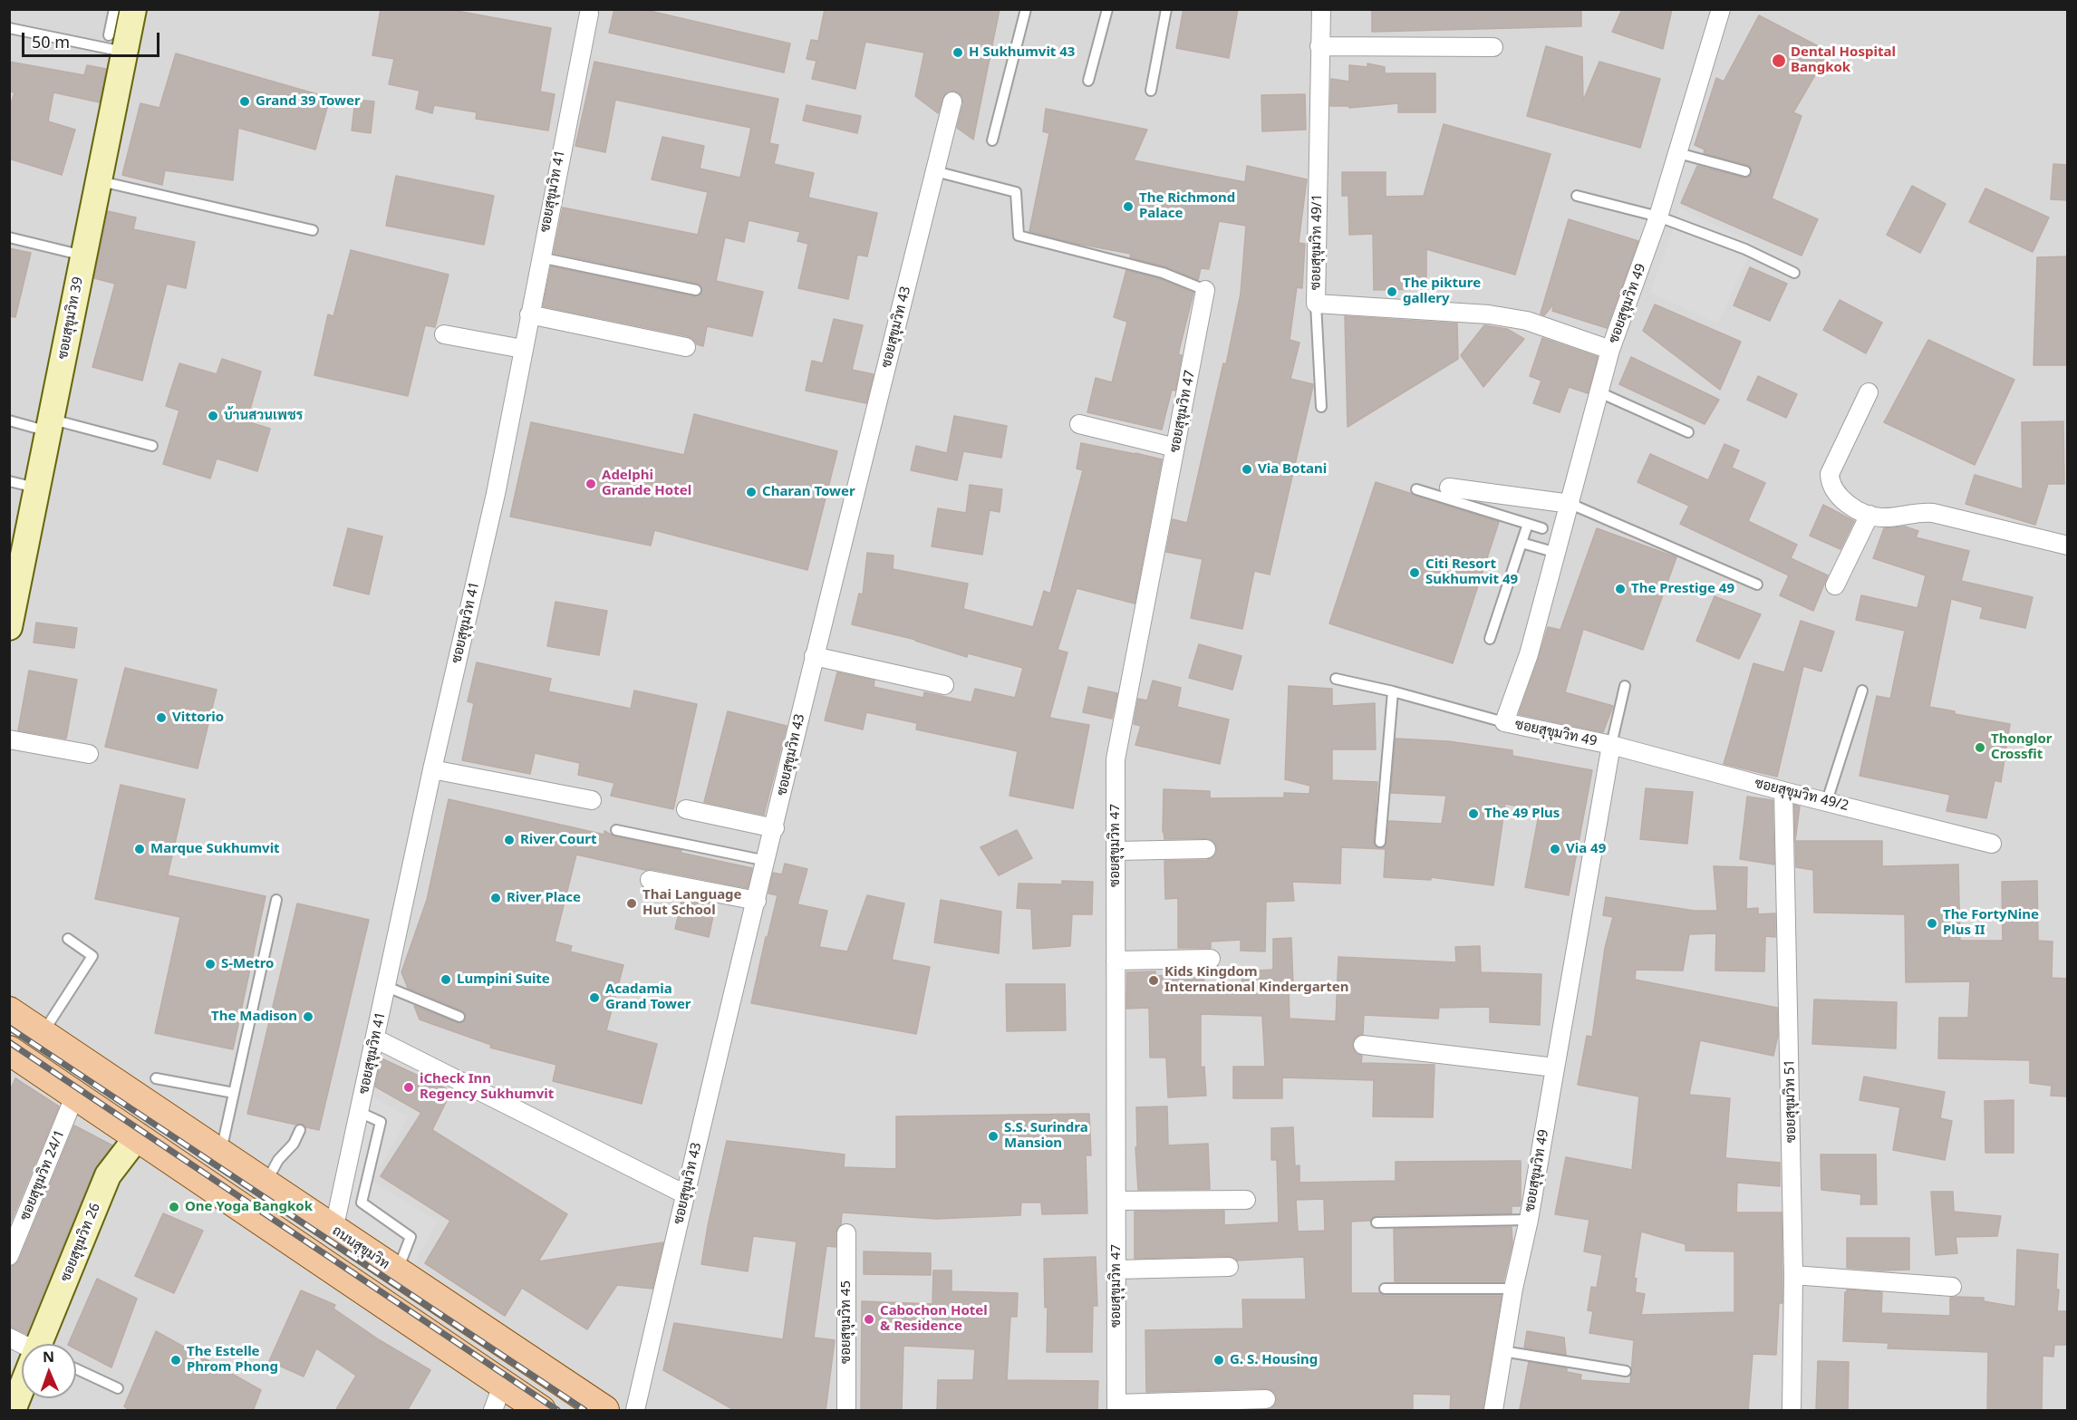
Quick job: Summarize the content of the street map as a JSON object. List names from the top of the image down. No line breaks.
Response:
{"streets":{"main road":["ถนนสุขุมวิท"],"street":["ซอยสุขุมวิท 41","ซอยสุขุมวิท 49/1","ซอยสุขุมวิท 49","ซอยสุขุมวิท 39","ซอยสุขุมวิท 43","ซอยสุขุมวิท 47","ซอยสุขุมวิท 49/2","ซอยสุขุมวิท 51","ซอยสุขุมวิท 24/1","ซอยสุขุมวิท 26","ซอยสุขุมวิท 45"]},"crossings":[["ซอยสุขุมวิท 41","ถนนสุขุมวิท"],["ซอยสุขุมวิท 49/1","ซอยสุขุมวิท 49"],["ซอยสุขุมวิท 49","ซอยสุขุมวิท 49/2"],["ซอยสุขุมวิท 49/2","ซอยสุขุมวิท 51"]],"places":["H Sukhumvit 43","Dental Hospital Bangkok","Grand 39 Tower","The Richmond Palace","The pikture gallery","บ้านสวนเพชร","Via Botani","Adelphi Grande Hotel","Charan Tower","Citi Resort Sukhumvit 49","The Prestige 49","Vittorio","Thonglor Crossfit","The 49 Plus","River Court","Marque Sukhumvit","Via 49","River Place","Thai Language Hut School","The FortyNine Plus II","S-Metro","Lumpini Suite","Kids Kingdom International Kindergarten","Acadamia Grand Tower","The Madison","iCheck Inn Regency Sukhumvit","S.S. Surindra Mansion","One Yoga Bangkok","Cabochon Hotel & Residence","The Estelle Phrom Phong","G. S. Housing"],"scale_bar":"50 m","north":"top"}
